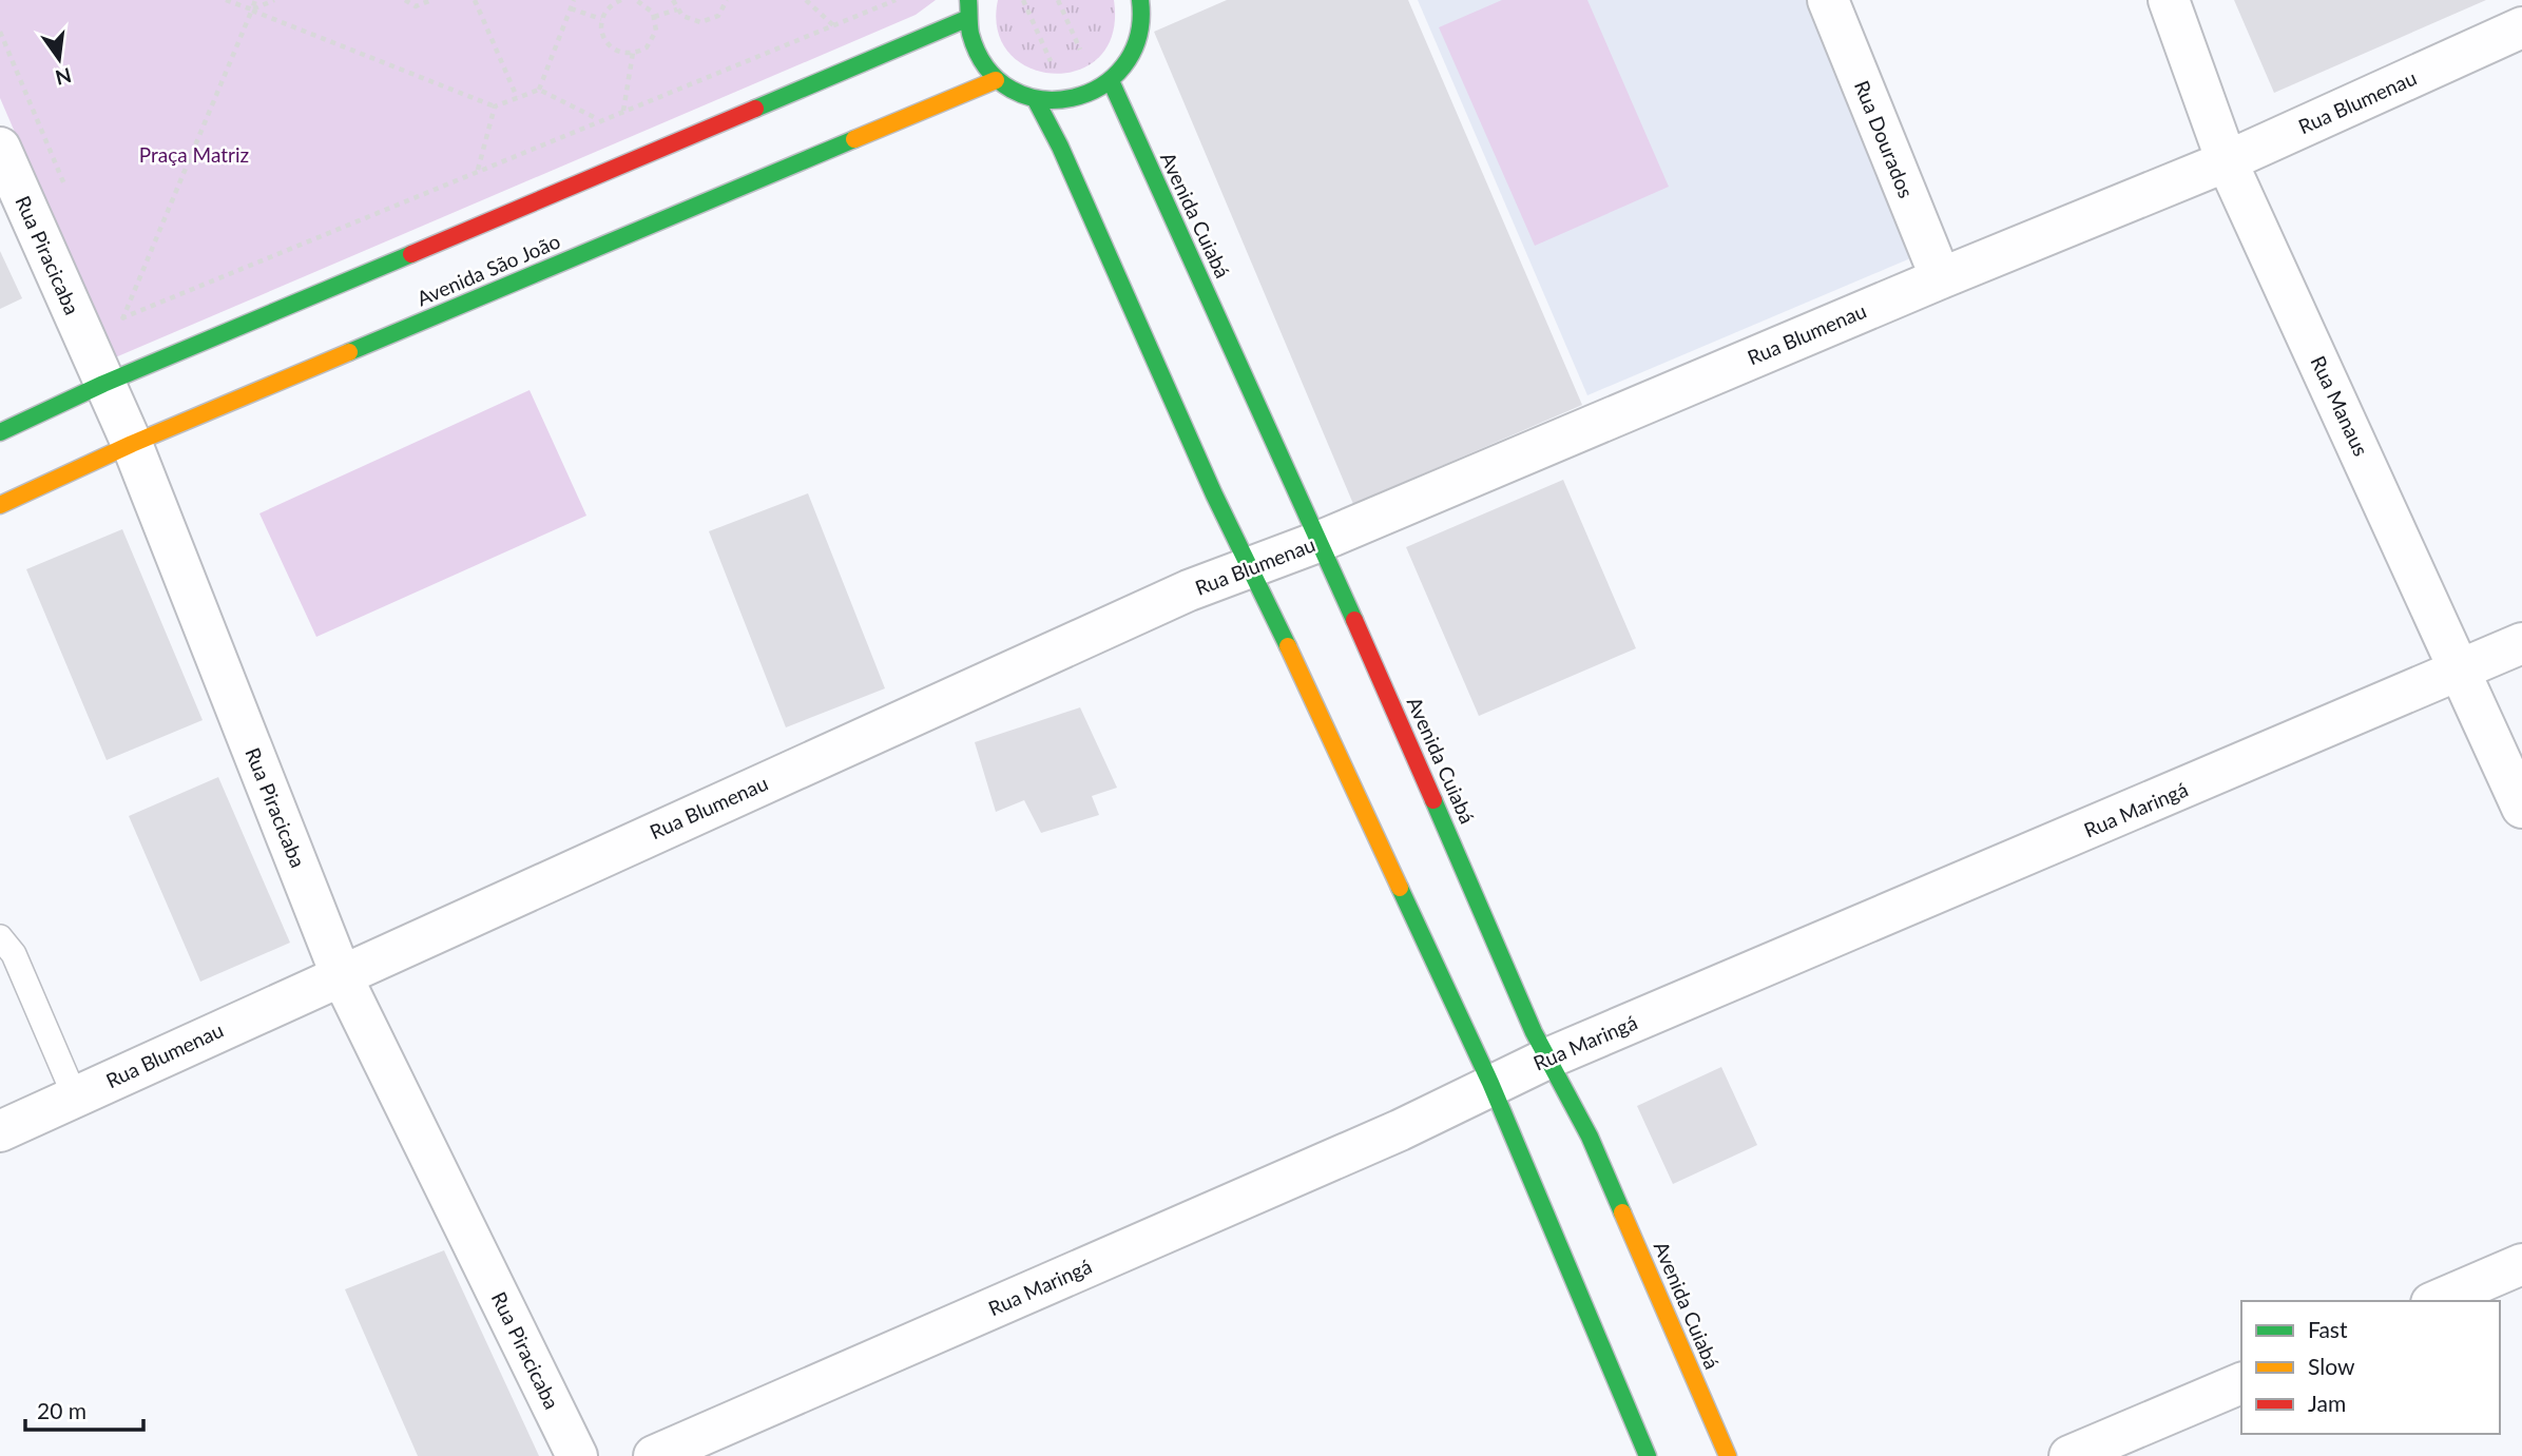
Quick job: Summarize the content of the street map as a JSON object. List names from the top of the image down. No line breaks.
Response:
{"streets":{"street":["Rua Blumenau","Rua Dourados","Avenida Cuiabá","Rua Piracicaba","Avenida São João","Rua Manaus","Rua Maringá"]},"crossings":[["Rua Blumenau","Rua Dourados"],["Rua Blumenau","Avenida Cuiabá"],["Rua Blumenau","Rua Piracicaba"],["Rua Blumenau","Rua Manaus"],["Avenida Cuiabá","Rua Maringá"],["Rua Piracicaba","Avenida São João"],["Rua Manaus","Rua Maringá"]],"parks":["Praça Matriz"],"legend":["Fast","Slow","Jam"],"scale_bar":"20 m","north":"bottom"}
